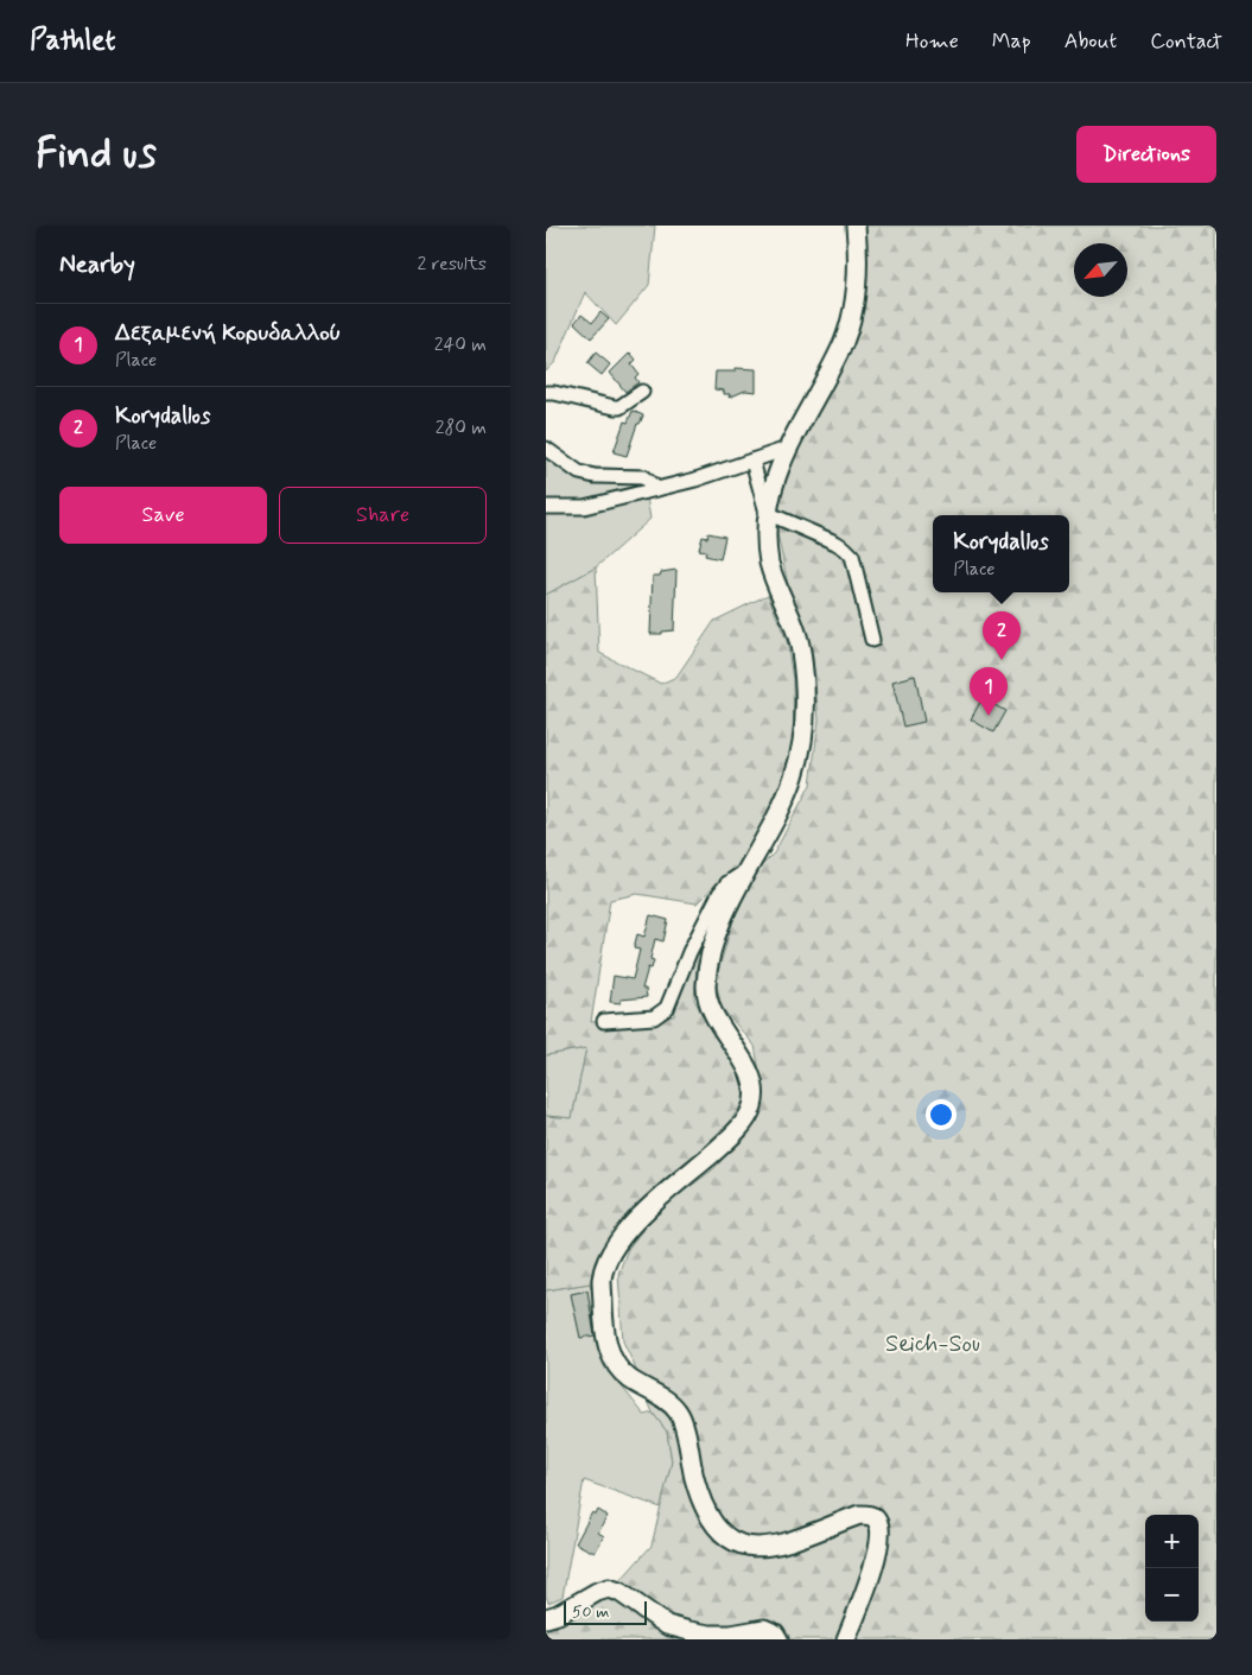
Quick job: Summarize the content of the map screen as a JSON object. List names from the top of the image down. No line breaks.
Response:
{"parks":["Seich-Sou"],"scale_bar":"50 m","north":"bottom left","page":{"header":"Pathlet","nav":["Home","Map","About","Contact"],"buttons":["Directions",["Save","Share"]],"title":"Find us","heading":["Nearby","2 results"],"list":[{"mark":"1","name":"Δεξαμενή Κορυδαλλού","note":"Place","value":"240 m"},{"mark":"2","name":"Korydallos","note":"Place","value":"280 m"}],"popup":["Korydallos","Place"],"pins":["2","1"],"map_buttons":["+","−"],"scale":"50 m"}}
